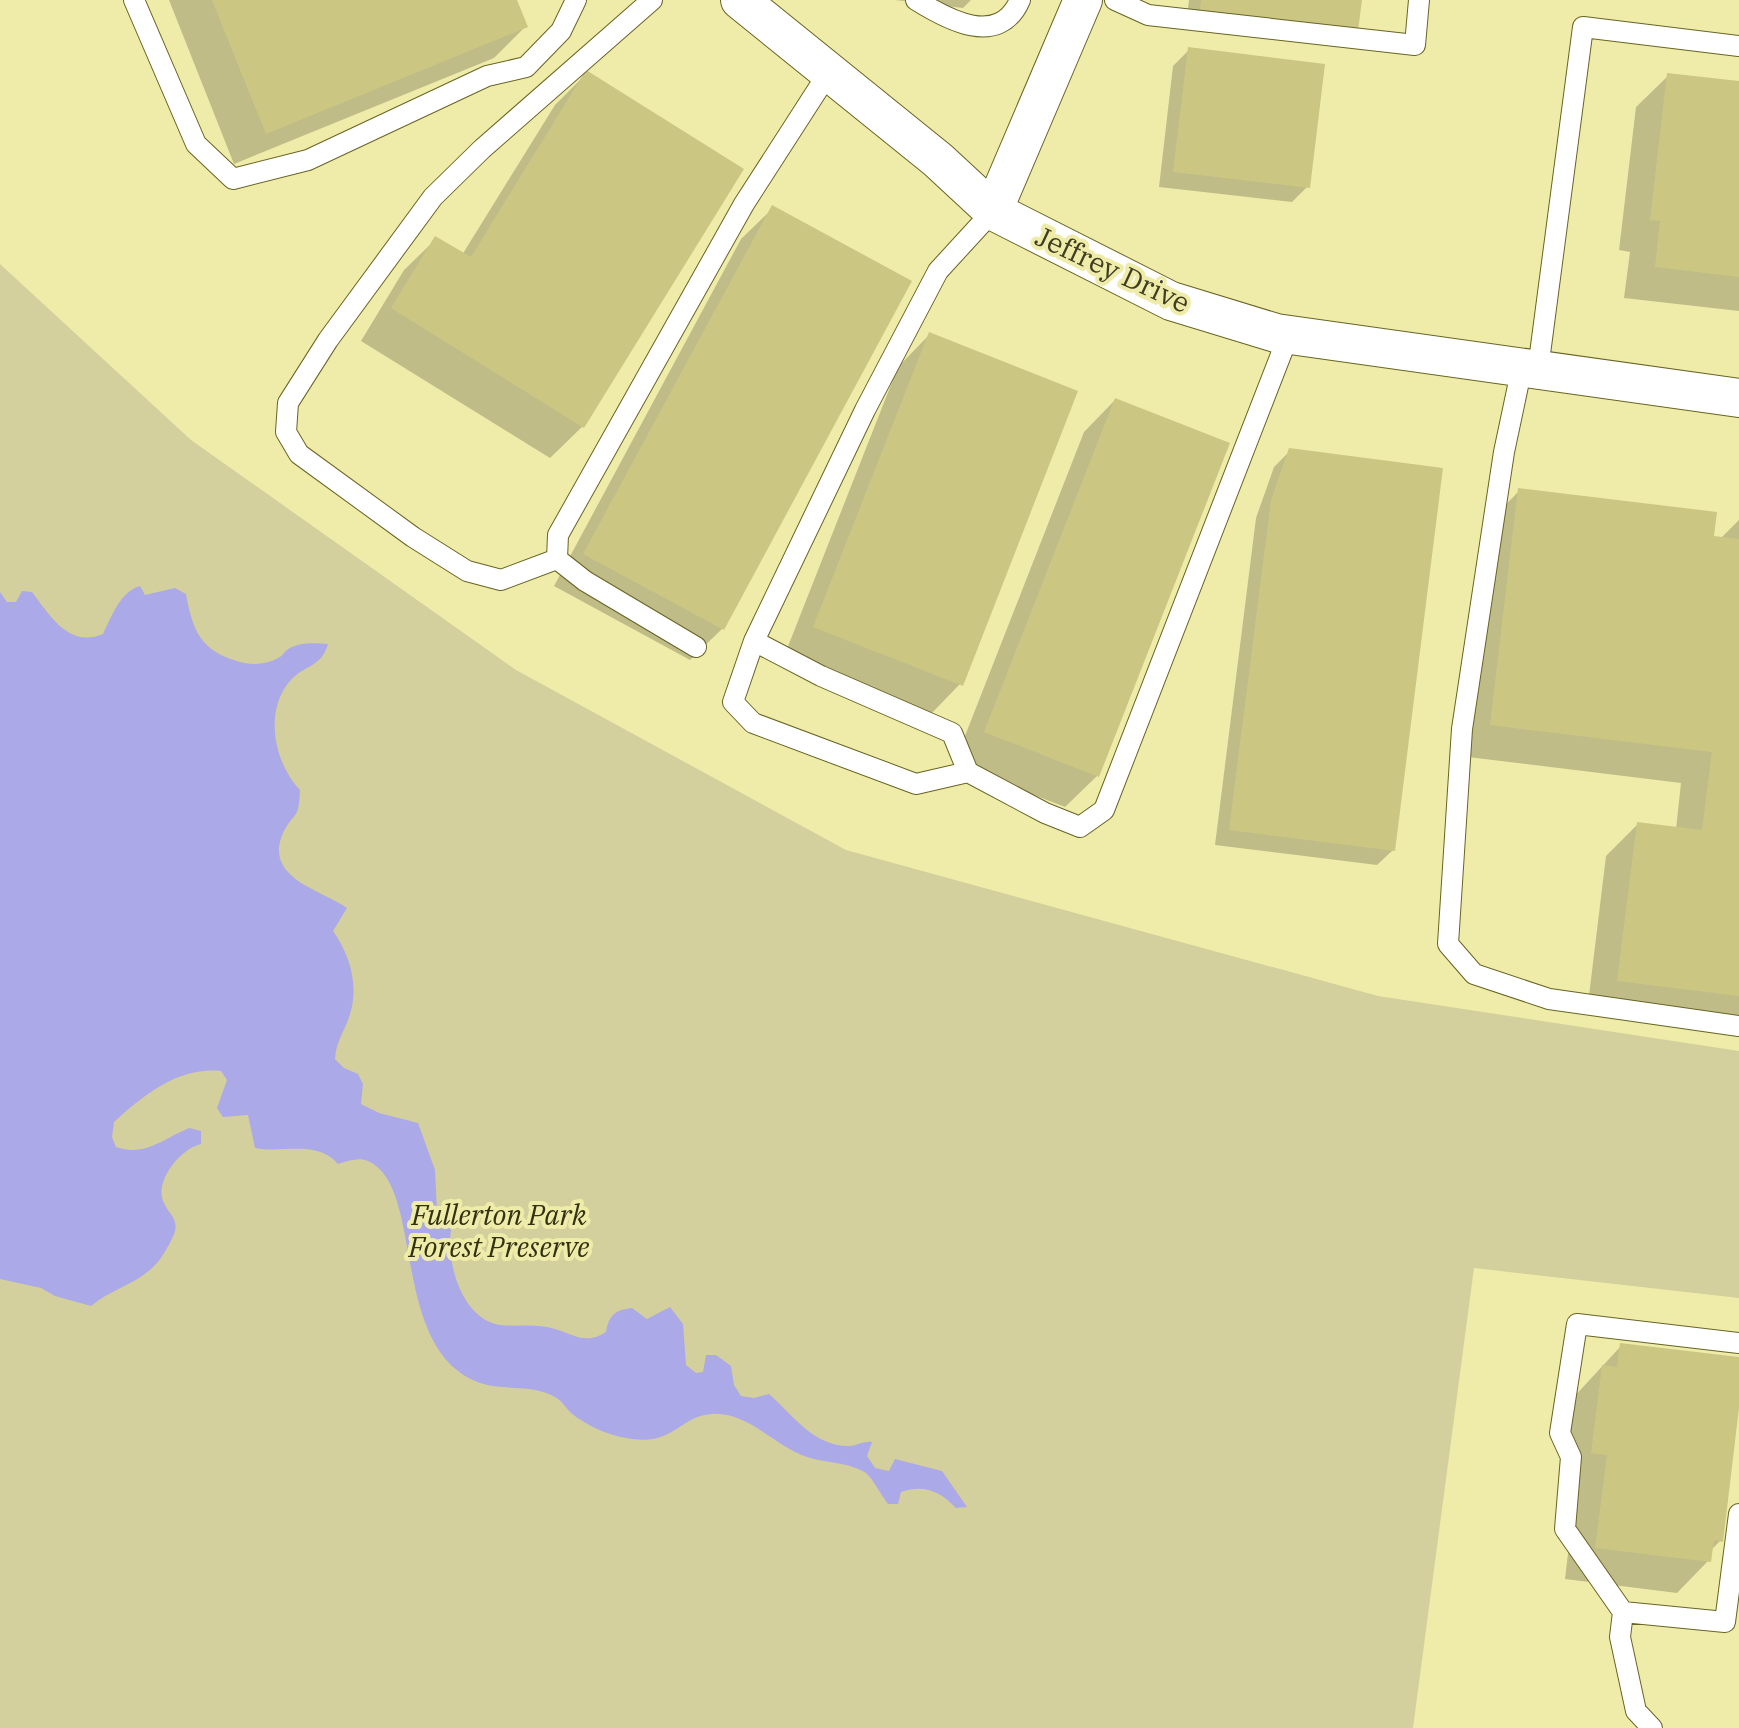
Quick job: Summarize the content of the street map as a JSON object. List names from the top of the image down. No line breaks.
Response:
{"streets":{"street":["Jeffrey Drive"]},"parks":["Fullerton Park Forest Preserve"]}
